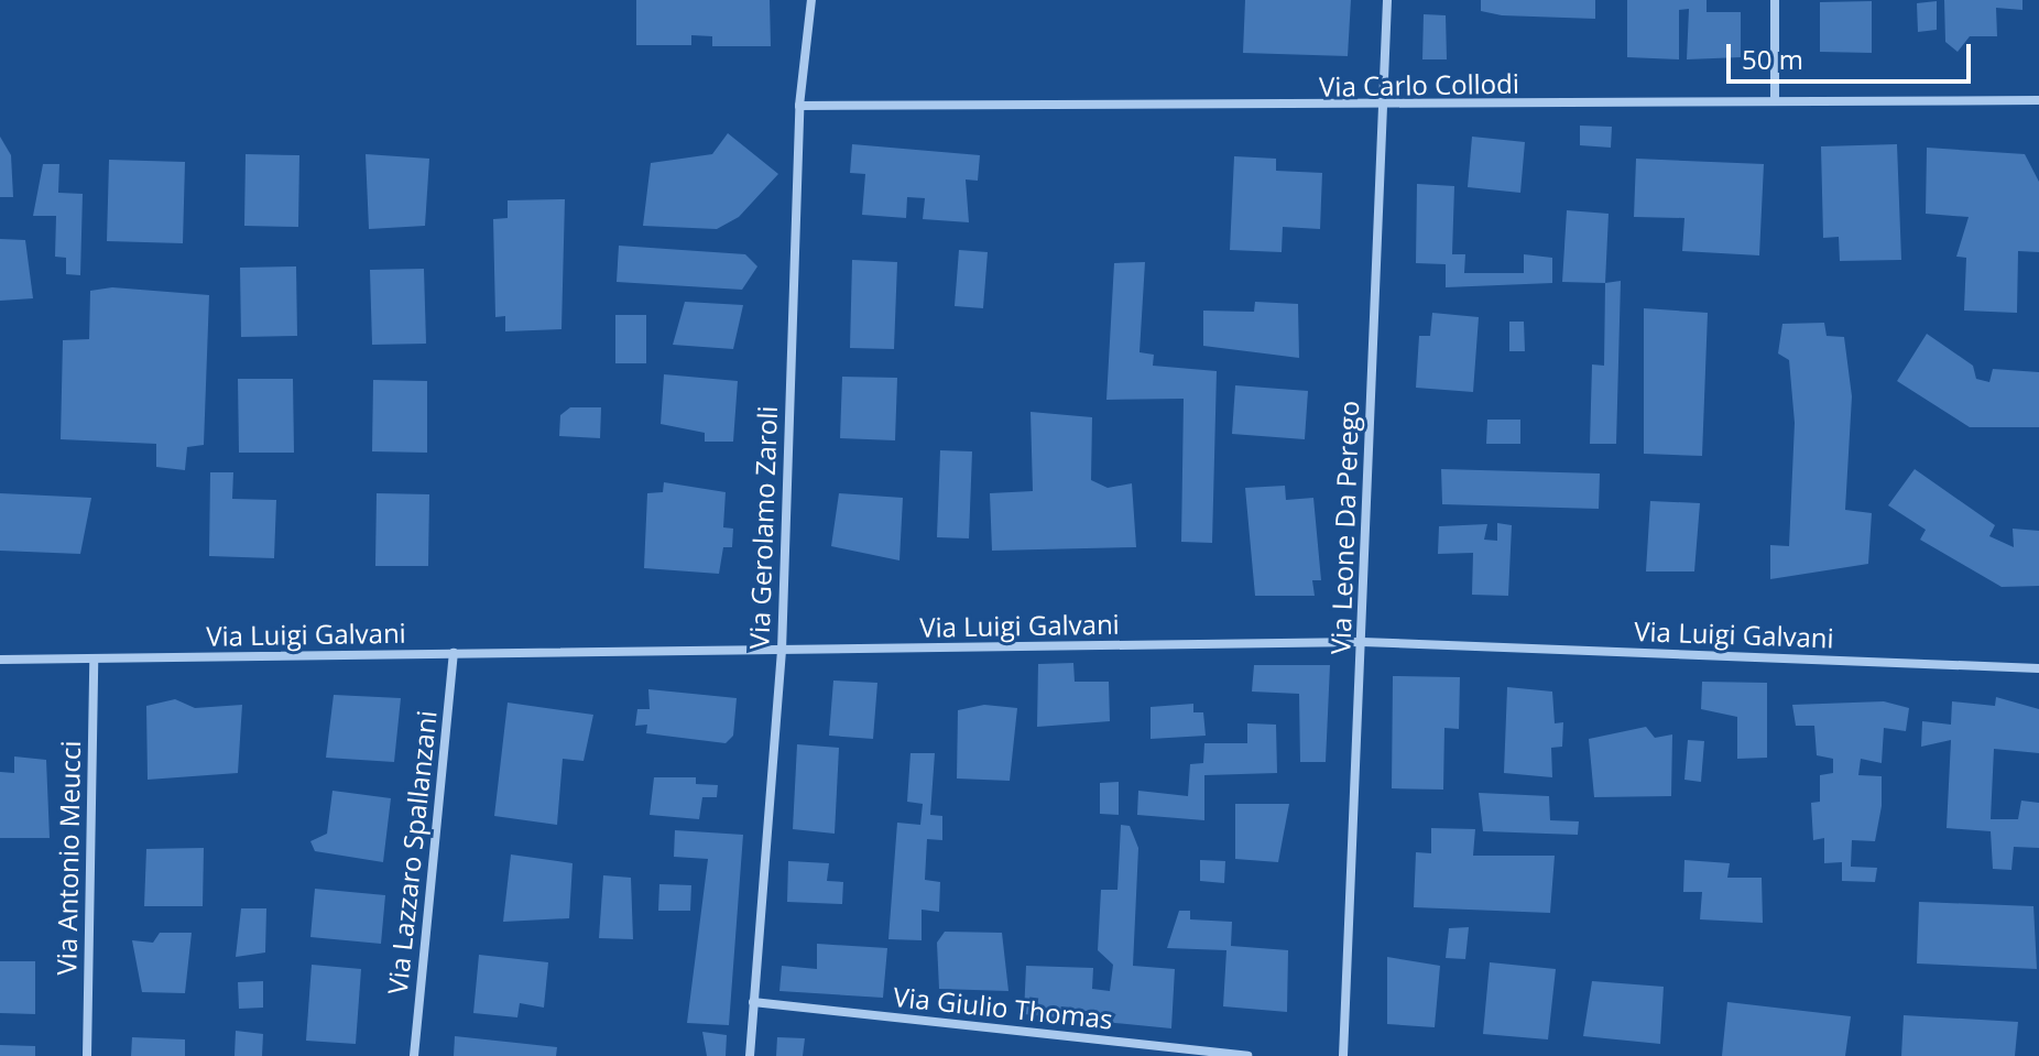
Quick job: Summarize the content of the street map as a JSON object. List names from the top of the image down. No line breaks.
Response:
{"streets":{"street":["Via Carlo Collodi","Via Gerolamo Zaroli","Via Leone Da Perego","Via Luigi Galvani","Via Lazzaro Spallanzani","Via Antonio Meucci","Via Giulio Thomas"]},"crossings":[["Via Carlo Collodi","Via Gerolamo Zaroli"],["Via Carlo Collodi","Via Leone Da Perego"],["Via Gerolamo Zaroli","Via Luigi Galvani"],["Via Gerolamo Zaroli","Via Giulio Thomas"],["Via Leone Da Perego","Via Luigi Galvani"],["Via Luigi Galvani","Via Lazzaro Spallanzani"],["Via Luigi Galvani","Via Antonio Meucci"]],"scale_bar":"50 m"}
